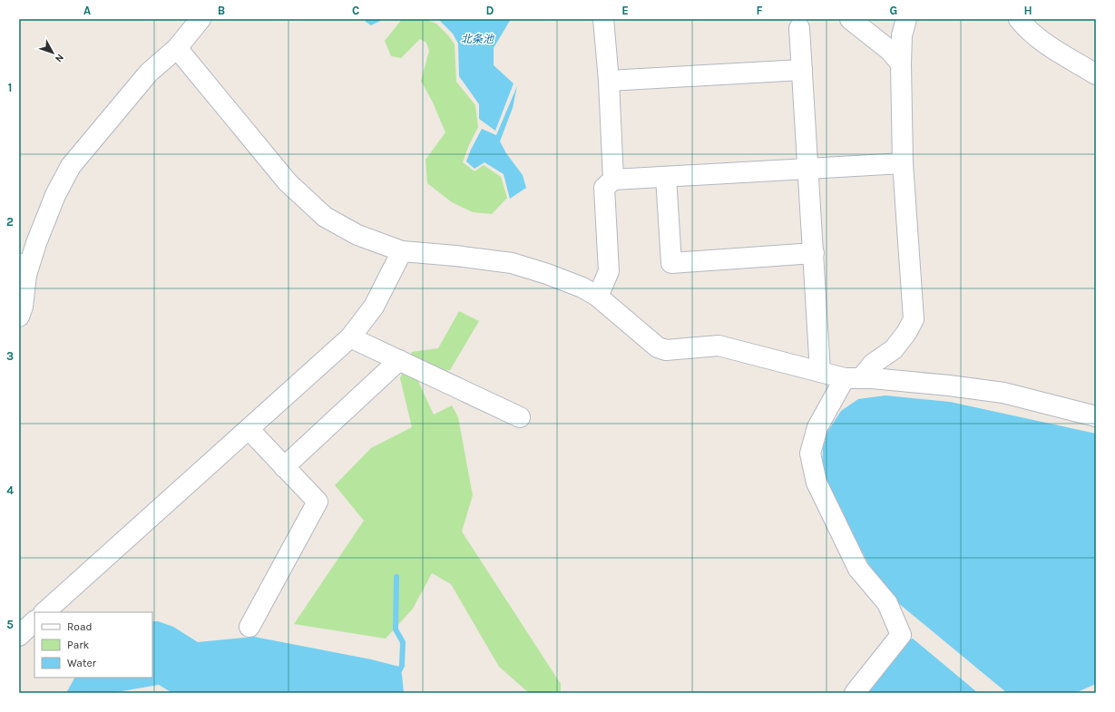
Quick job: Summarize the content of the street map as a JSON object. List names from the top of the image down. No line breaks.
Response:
{"water":["北条池"],"legend":["Road","Park","Water"],"north":"bottom right","grid":{"columns":["A","B","C","D","E","F","G","H"],"rows":["1","2","3","4","5"]}}
